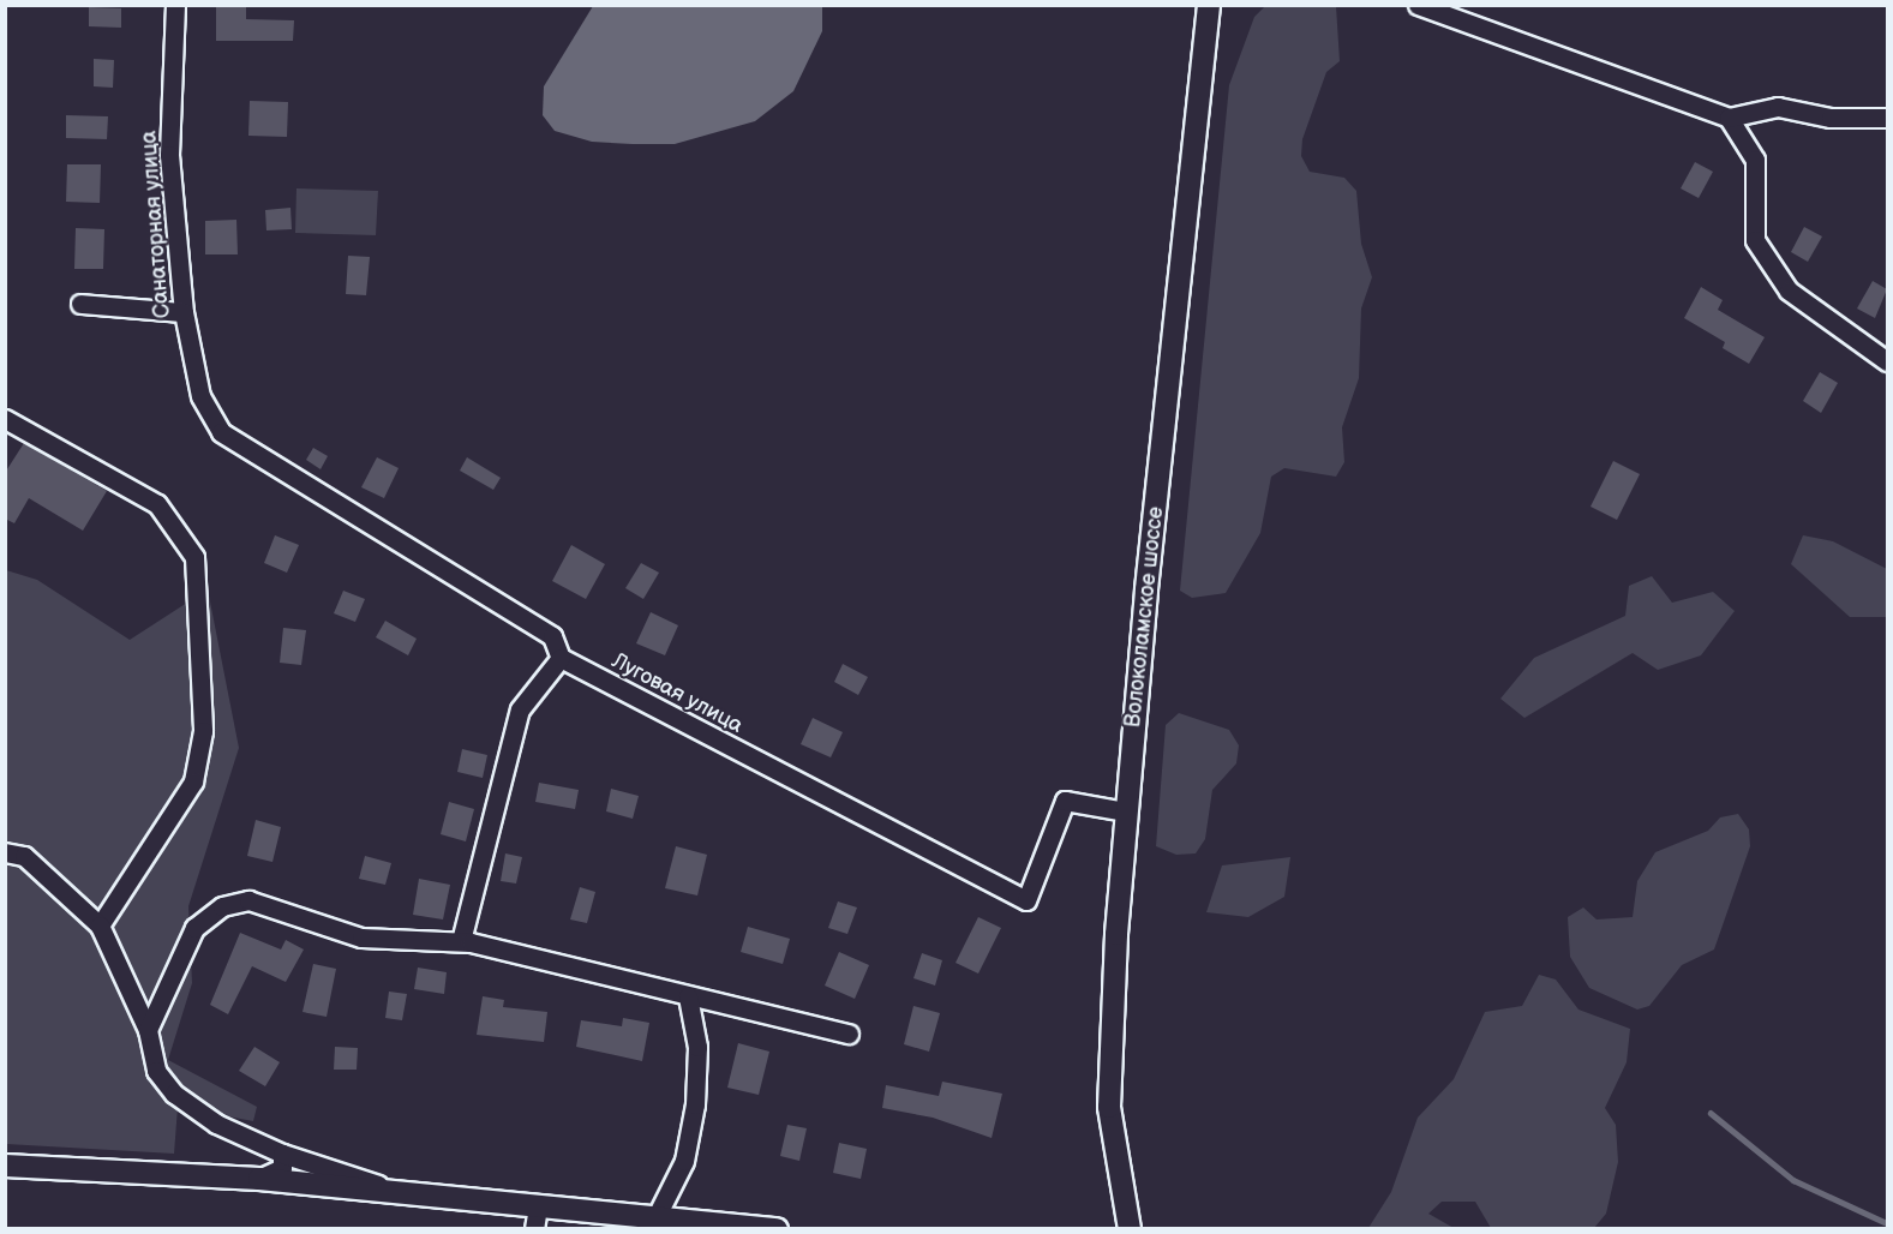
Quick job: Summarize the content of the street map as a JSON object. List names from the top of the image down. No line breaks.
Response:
{"streets":{"main road":["Волоколамское шоссе"],"street":["Санаторная улица","Луговая улица"]},"crossings":[["Санаторная улица","Луговая улица"],["Волоколамское шоссе","Луговая улица"]]}
